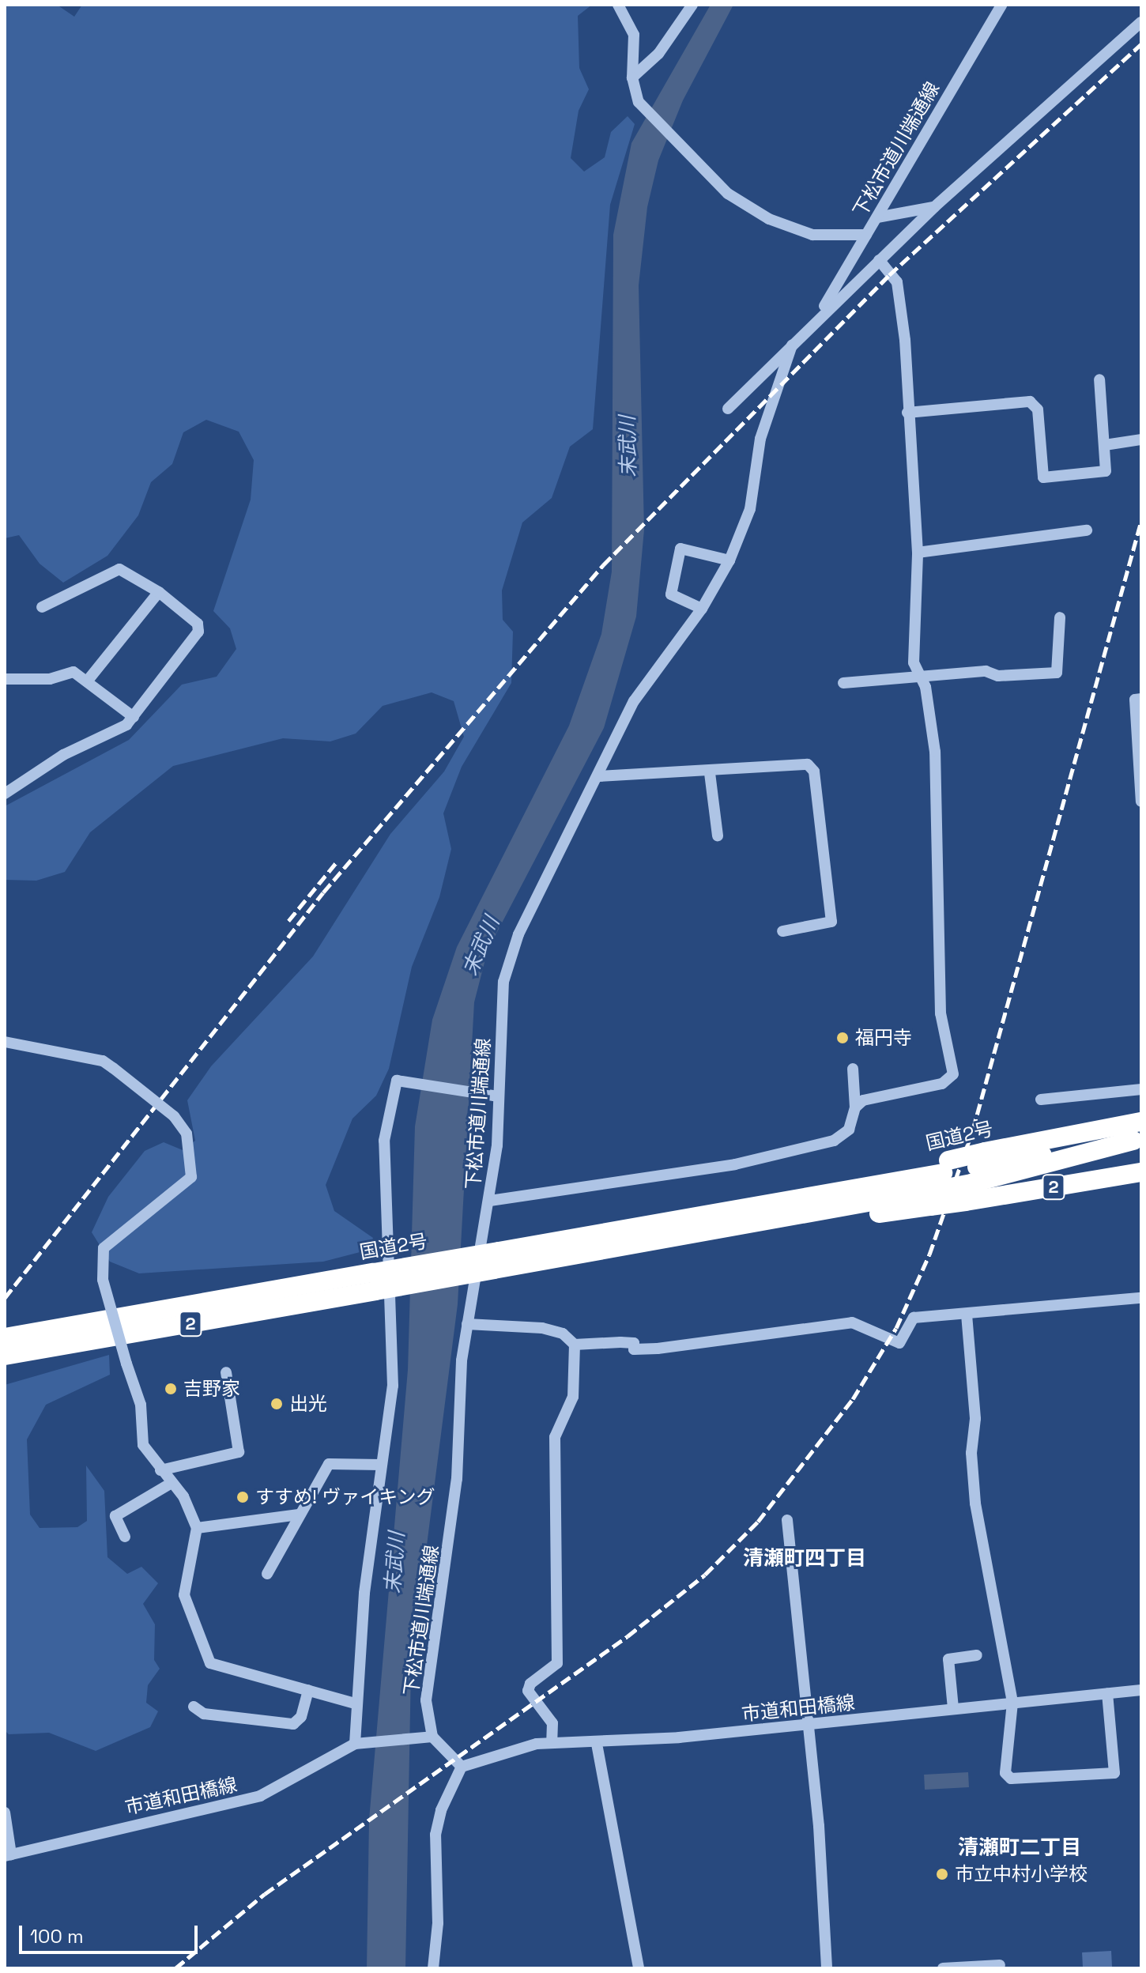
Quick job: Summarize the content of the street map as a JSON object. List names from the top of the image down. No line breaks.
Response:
{"streets":{"highway":["国道2号","2"],"street":["下松市道川端通線","市道和田橋線"]},"districts":["清瀬町四丁目","清瀬町二丁目"],"water":["末武川"],"places":["福円寺","吉野家","出光","すすめ! ヴァイキング","市立中村小学校"],"scale_bar":"100 m"}
